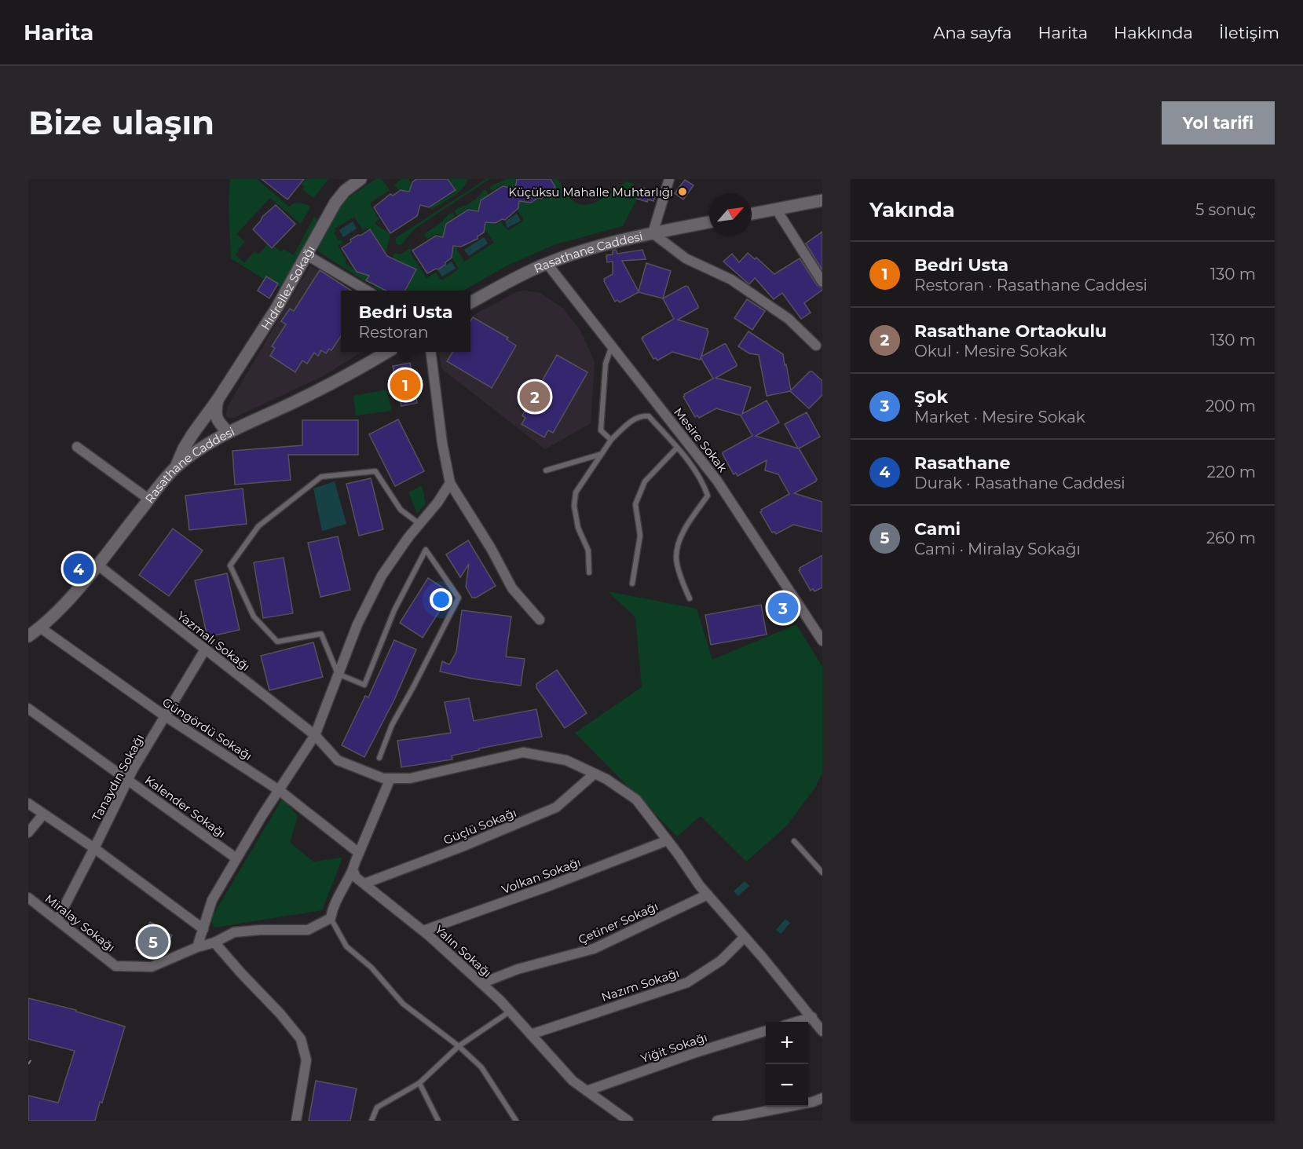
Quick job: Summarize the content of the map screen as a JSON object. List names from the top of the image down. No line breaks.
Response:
{"streets":{"street":["Rasathane Caddesi","Hıdrellez Sokağı","Mesire Sokak","Yazmalı Sokağı","Güngördü Sokağı","Tanaydın Sokağı","Kalender Sokağı","Güçlü Sokağı","Volkan Sokağı","Miralay Sokağı","Çetiner Sokağı","Yalın Sokağı","Nazım Sokağı","Yiğit Sokağı"]},"crossings":[["Rasathane Caddesi","Hıdrellez Sokağı"],["Rasathane Caddesi","Mesire Sokak"],["Rasathane Caddesi","Yazmalı Sokağı"],["Rasathane Caddesi","Güngördü Sokağı"],["Yazmalı Sokağı","Tanaydın Sokağı"],["Yazmalı Sokağı","Güçlü Sokağı"],["Yazmalı Sokağı","Volkan Sokağı"],["Yazmalı Sokağı","Çetiner Sokağı"],["Yazmalı Sokağı","Nazım Sokağı"],["Güngördü Sokağı","Tanaydın Sokağı"],["Tanaydın Sokağı","Kalender Sokağı"],["Tanaydın Sokağı","Miralay Sokağı"],["Güçlü Sokağı","Yalın Sokağı"],["Volkan Sokağı","Yalın Sokağı"],["Çetiner Sokağı","Yalın Sokağı"],["Yalın Sokağı","Nazım Sokağı"],["Yalın Sokağı","Yiğit Sokağı"]],"places":["Küçüksu Mahalle Muhtarlığı"],"north":"top right","page":{"header":"Harita","nav":["Ana sayfa","Harita","Hakkında","İletişim"],"buttons":"Yol tarifi","title":"Bize ulaşın","heading":["Yakında","5 sonuç"],"list":[{"mark":"1","name":"Bedri Usta","note":"Restoran · Rasathane Caddesi","value":"130 m"},{"mark":"2","name":"Rasathane Ortaokulu","note":"Okul · Mesire Sokak","value":"130 m"},{"mark":"3","name":"Şok","note":"Market · Mesire Sokak","value":"200 m"},{"mark":"4","name":"Rasathane","note":"Durak · Rasathane Caddesi","value":"220 m"},{"mark":"5","name":"Cami","note":"Cami · Miralay Sokağı","value":"260 m"}],"popup":["Bedri Usta","Restoran"],"pins":["1","2","4","3","5"],"map_buttons":["+","−"]}}
